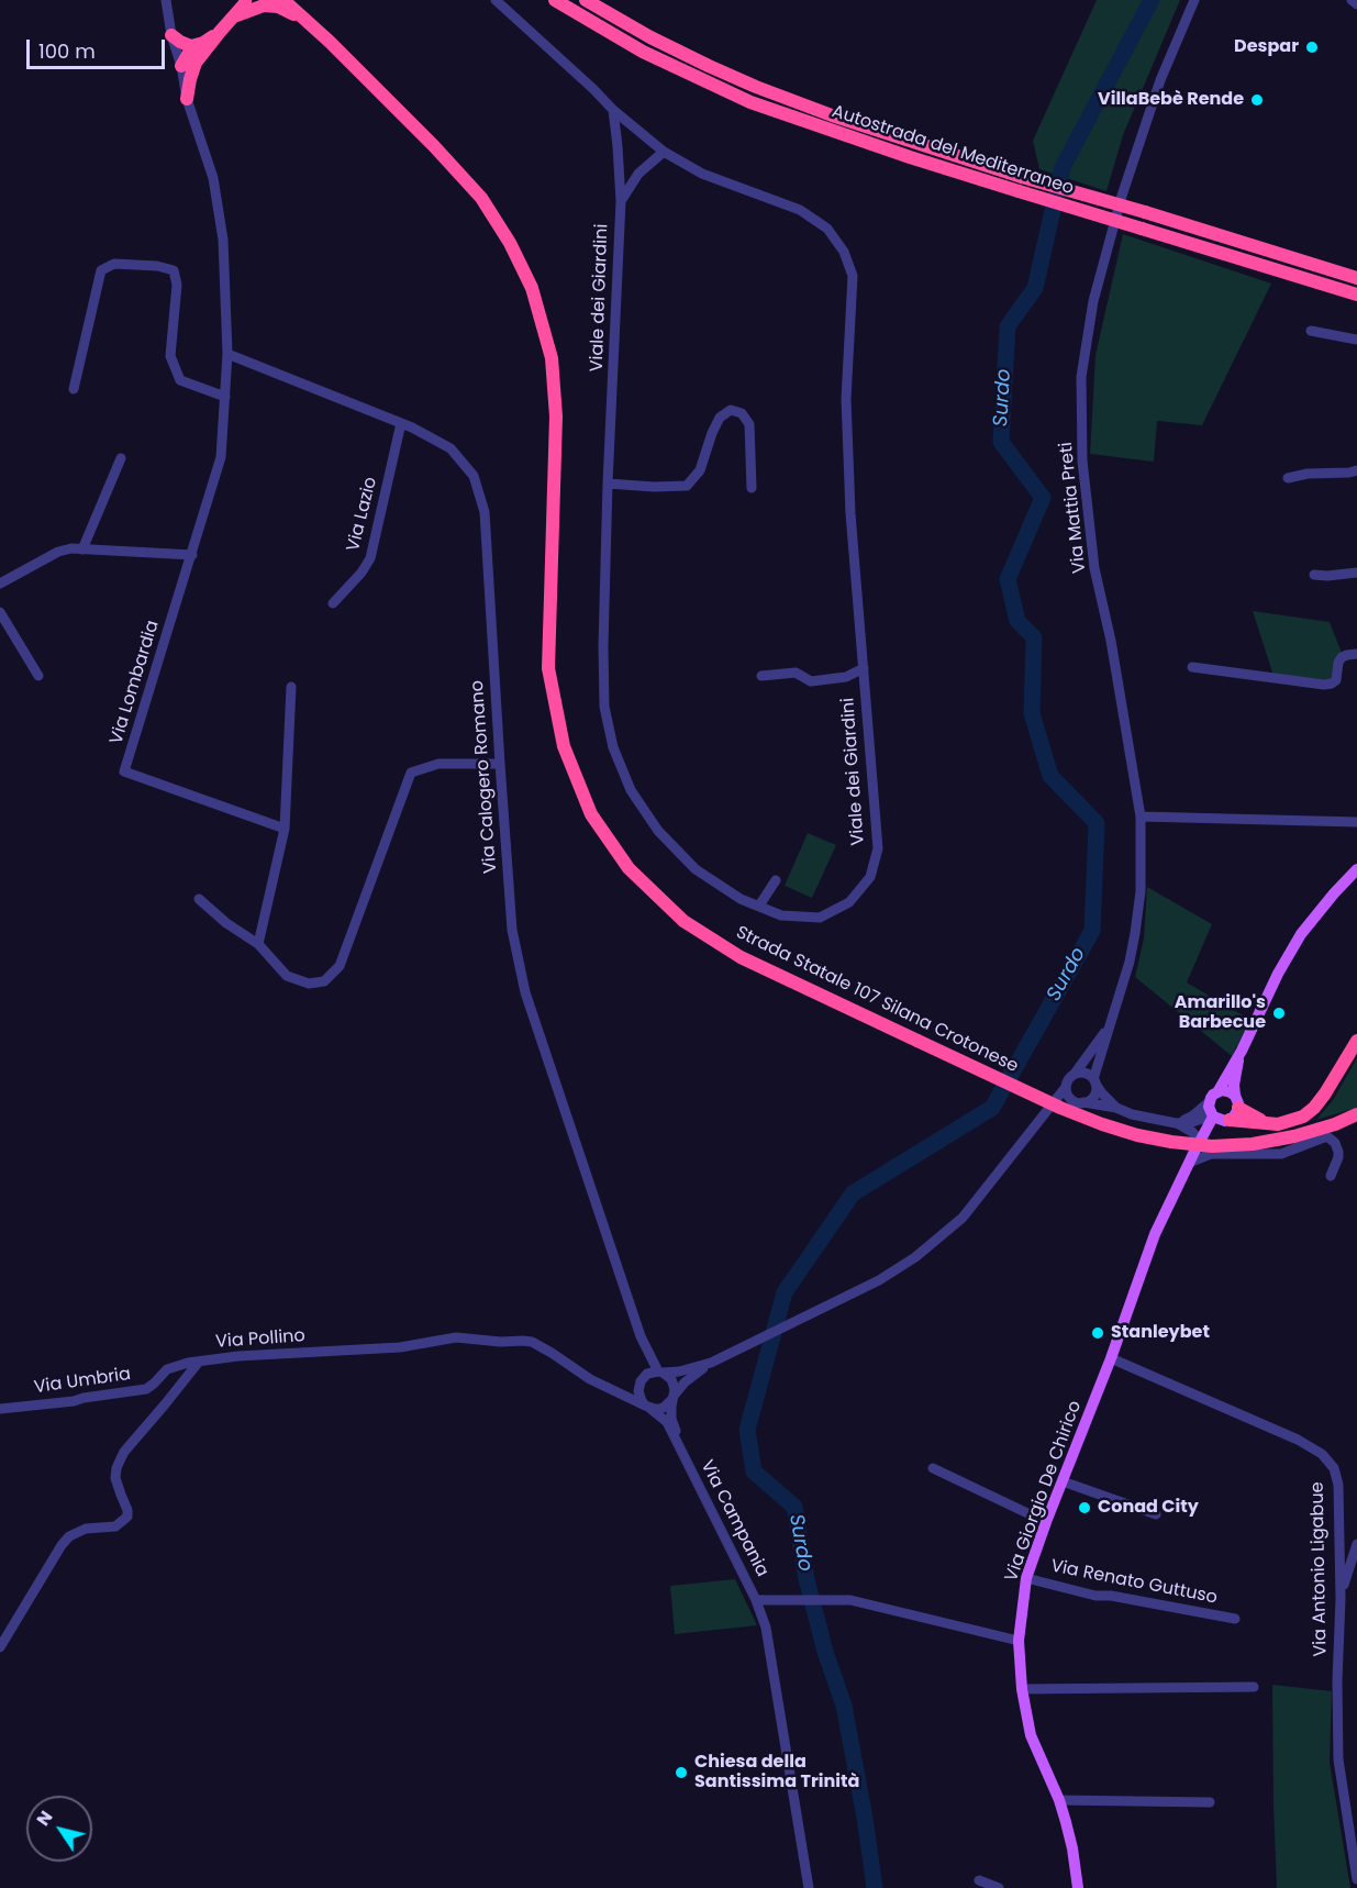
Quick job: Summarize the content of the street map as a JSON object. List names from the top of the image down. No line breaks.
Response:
{"streets":{"highway":["Autostrada del Mediterraneo","Strada Statale 107 Silana Crotonese"],"main road":["Via Giorgio De Chirico"],"street":["Viale dei Giardini","Via Mattia Preti","Via Lazio","Via Lombardia","Via Calogero Romano","Via Pollino","Via Umbria","Via Campania","Via Antonio Ligabue","Via Renato Guttuso"]},"crossings":[["Via Lazio","Via Calogero Romano"],["Via Pollino","Via Umbria"],["Via Pollino","Via Campania"],["Via Giorgio De Chirico","Via Antonio Ligabue"],["Via Giorgio De Chirico","Via Renato Guttuso"]],"water":["Surdo"],"places":["Despar","VillaBebè Rende","Amarillo's Barbecue","Stanleybet","Conad City","Chiesa della Santissima Trinità"],"scale_bar":"100 m","north":"top left"}
